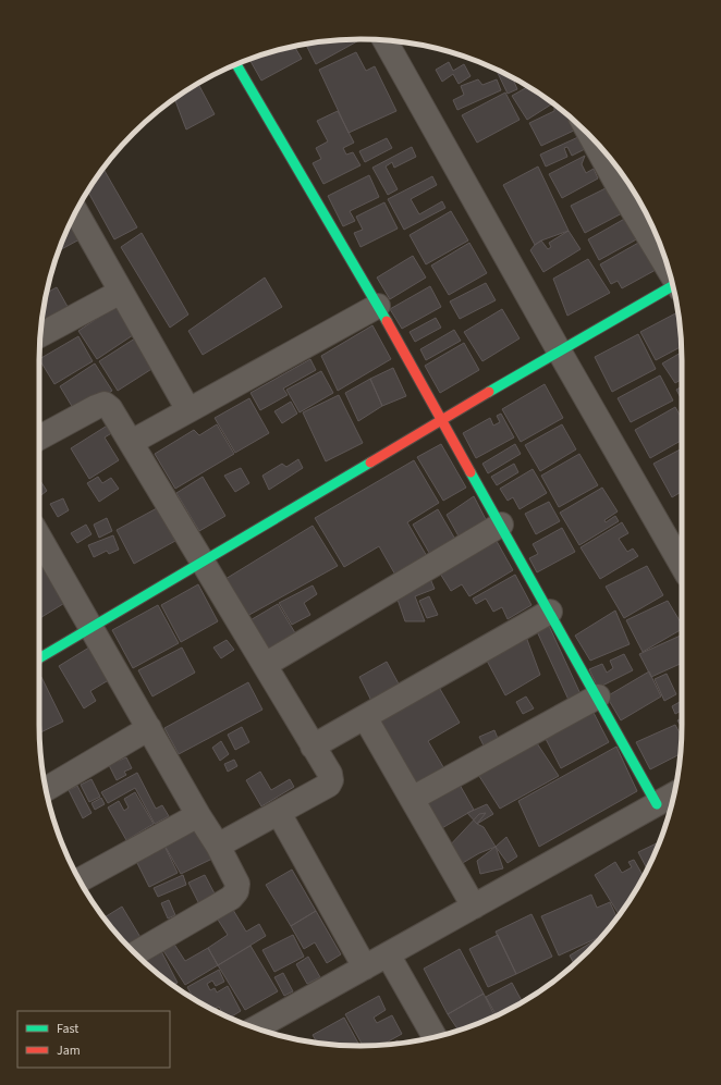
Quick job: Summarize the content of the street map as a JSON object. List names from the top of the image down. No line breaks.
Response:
{"legend":["Fast","Jam"]}
